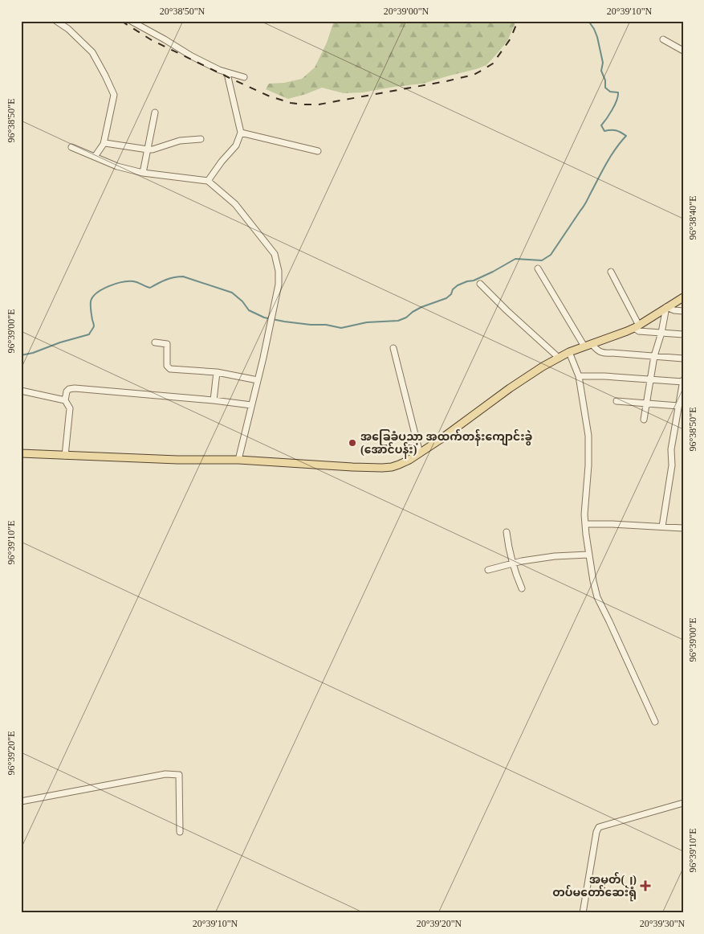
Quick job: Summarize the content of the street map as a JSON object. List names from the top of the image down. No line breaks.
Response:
{"places":{"other":["အခြေခံပညာ အထက်တန်းကျောင်းခွဲ (အောင်ပန်း)"],"health":["အမှတ်(၂) တပ်မတော်ဆေးရုံ"]},"coordinates":["20°38'50\"N","20°39'00\"N","20°39'10\"N","96°38'50\"E","96°38'40\"E","96°39'00\"E","96°39'10\"E","96°39'20\"E","20°39'20\"N","20°39'30\"N"]}
